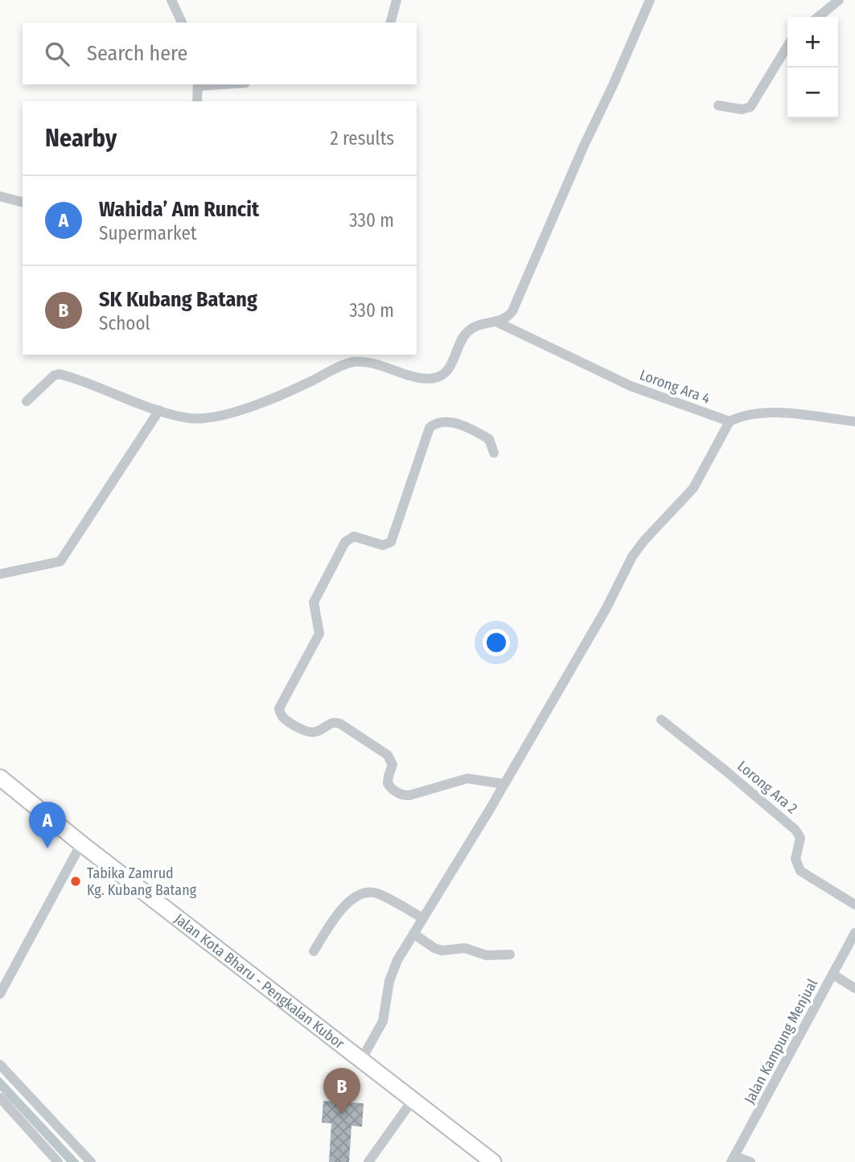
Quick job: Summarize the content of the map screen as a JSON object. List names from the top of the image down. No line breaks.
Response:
{"streets":{"main road":["Jalan Kota Bharu - Pengkalan Kubor"],"street":["Lorong Ara 4","Lorong Ara 2","Jalan Kampung Menjual"]},"places":["Tabika Zamrud Kg. Kubang Batang"],"page":{"map_buttons":["+","−"],"search":"Search here","heading":["Nearby","2 results"],"list":[{"mark":"A","name":"Wahida’ Am Runcit","note":"Supermarket","value":"330 m"},{"mark":"B","name":"SK Kubang Batang","note":"School","value":"330 m"}],"pins":["A","B"]}}
